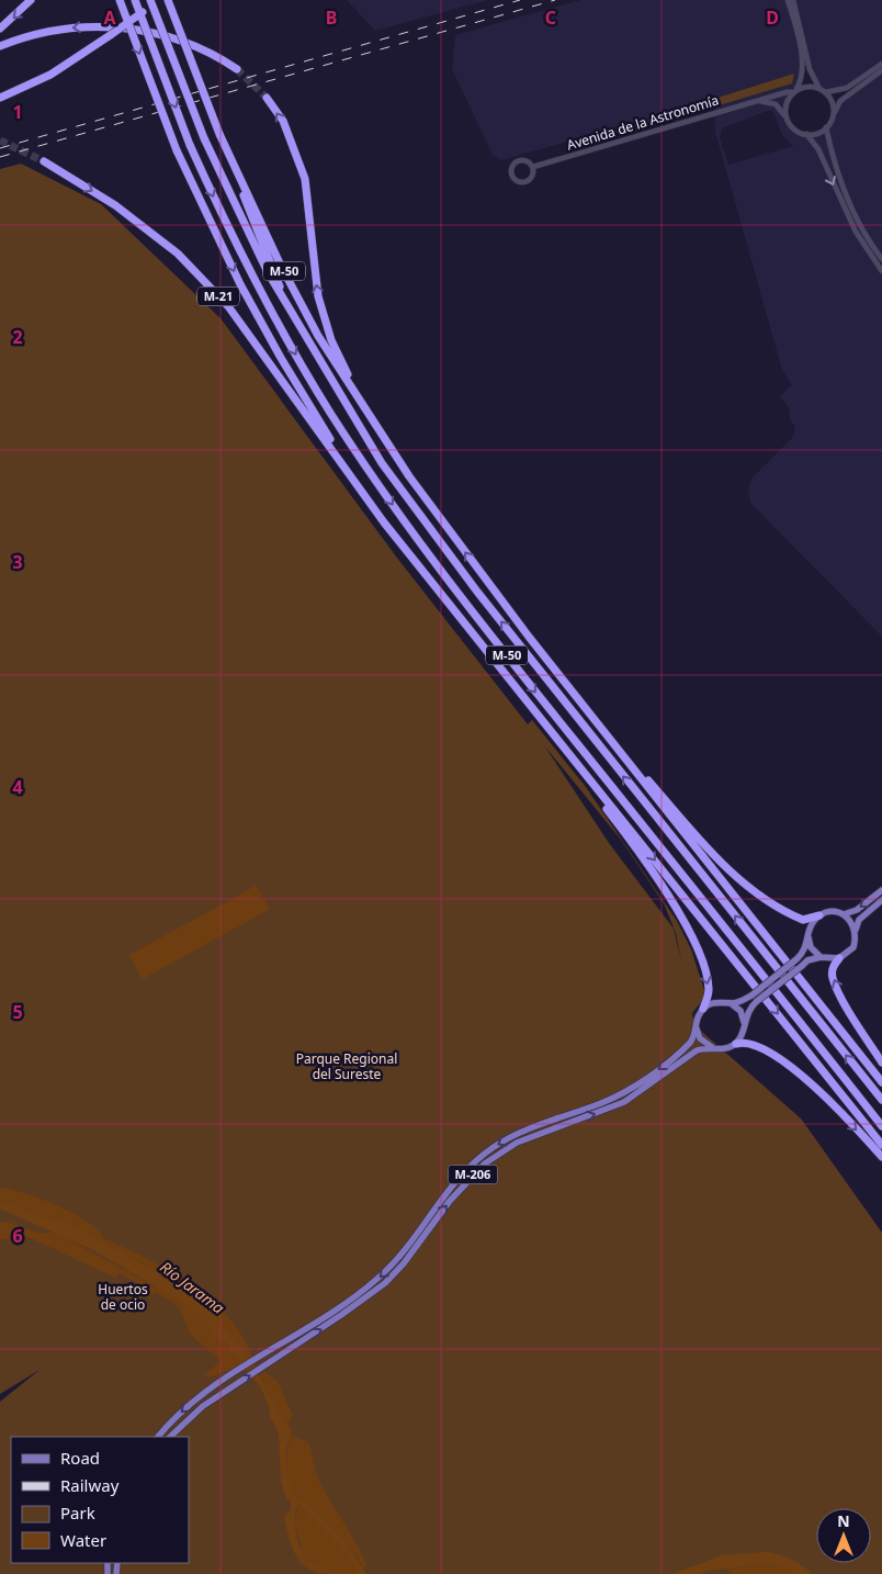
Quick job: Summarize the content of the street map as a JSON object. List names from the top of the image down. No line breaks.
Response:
{"streets":{"highway":["M-50","M-21"],"main road":["M-206"],"street":["Avenida de la Astronomía"]},"crossings":[["M-50","M-21"]],"water":["Río Jarama"],"parks":["Parque Regional del Sureste","Huertos de ocio"],"legend":["Road","Railway","Park","Water"],"north":"top","grid":{"columns":["A","B","C","D"],"rows":["1","2","3","4","5","6"]}}
